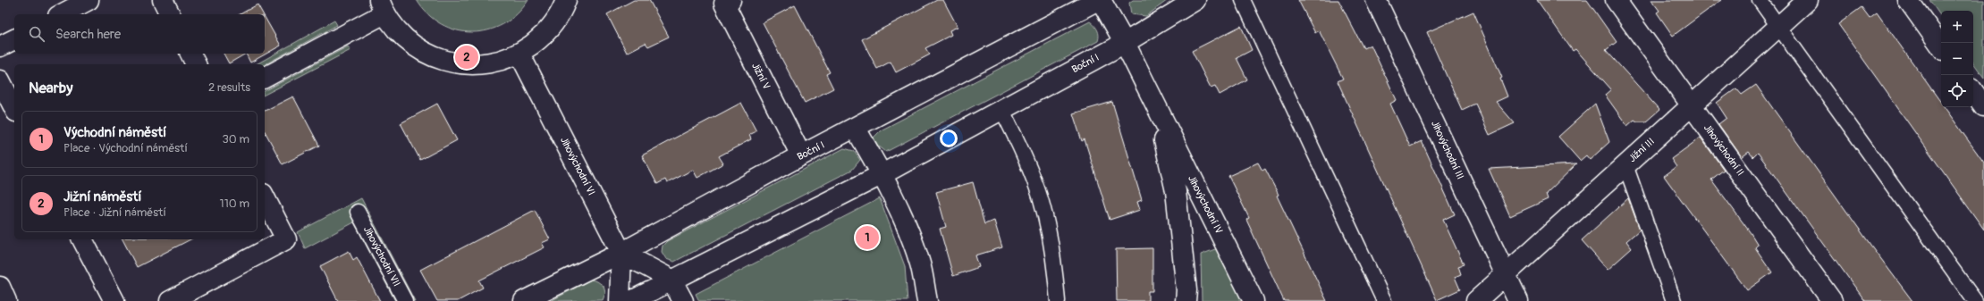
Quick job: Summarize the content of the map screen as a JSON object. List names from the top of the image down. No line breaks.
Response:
{"streets":{"street":["Boční I","Jižní V","Jihovýchodní III","Jižní III","Jihovýchodní II","Jihovýchodní VI","Jihovýchodní IV"],"lane":["Jihovýchodní VII"]},"crossings":[["Boční I","Jižní V"],["Boční I","Jihovýchodní VI"],["Boční I","Jihovýchodní IV"],["Jihovýchodní III","Jižní III"],["Jižní III","Jihovýchodní II"]],"page":{"map_buttons":["+","−"],"search":"Search here","pins":["2","1"],"heading":["Nearby","2 results"],"list":[{"mark":"1","name":"Východní náměstí","note":"Place · Východní náměstí","value":"30 m"},{"mark":"2","name":"Jižní náměstí","note":"Place · Jižní náměstí","value":"110 m"}]}}
